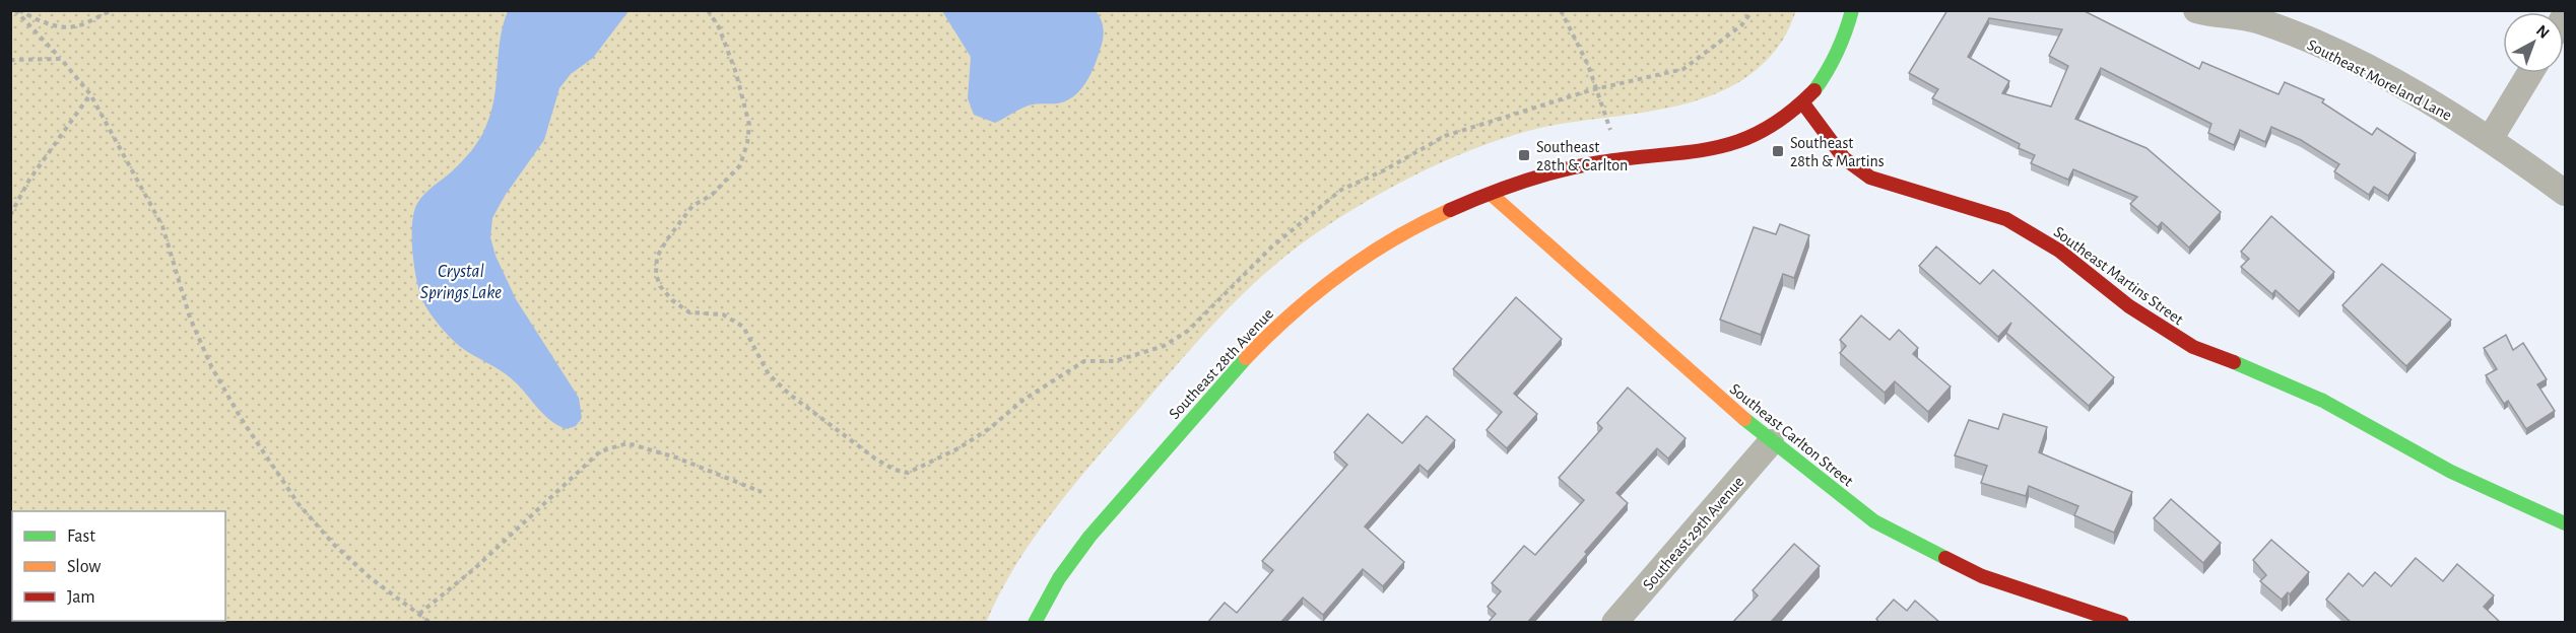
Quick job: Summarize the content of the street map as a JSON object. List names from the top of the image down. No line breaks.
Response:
{"streets":{"street":["Southeast Moreland Lane","Southeast Martins Street","Southeast 28th Avenue","Southeast Carlton Street","Southeast 29th Avenue"]},"crossings":[["Southeast Martins Street","Southeast 28th Avenue"],["Southeast 28th Avenue","Southeast Carlton Street"],["Southeast Carlton Street","Southeast 29th Avenue"]],"water":["Crystal Springs Lake"],"places":{"transit":["Southeast 28th & Martins","Southeast 28th & Carlton"]},"legend":["Fast","Slow","Jam"],"north":"top right"}
